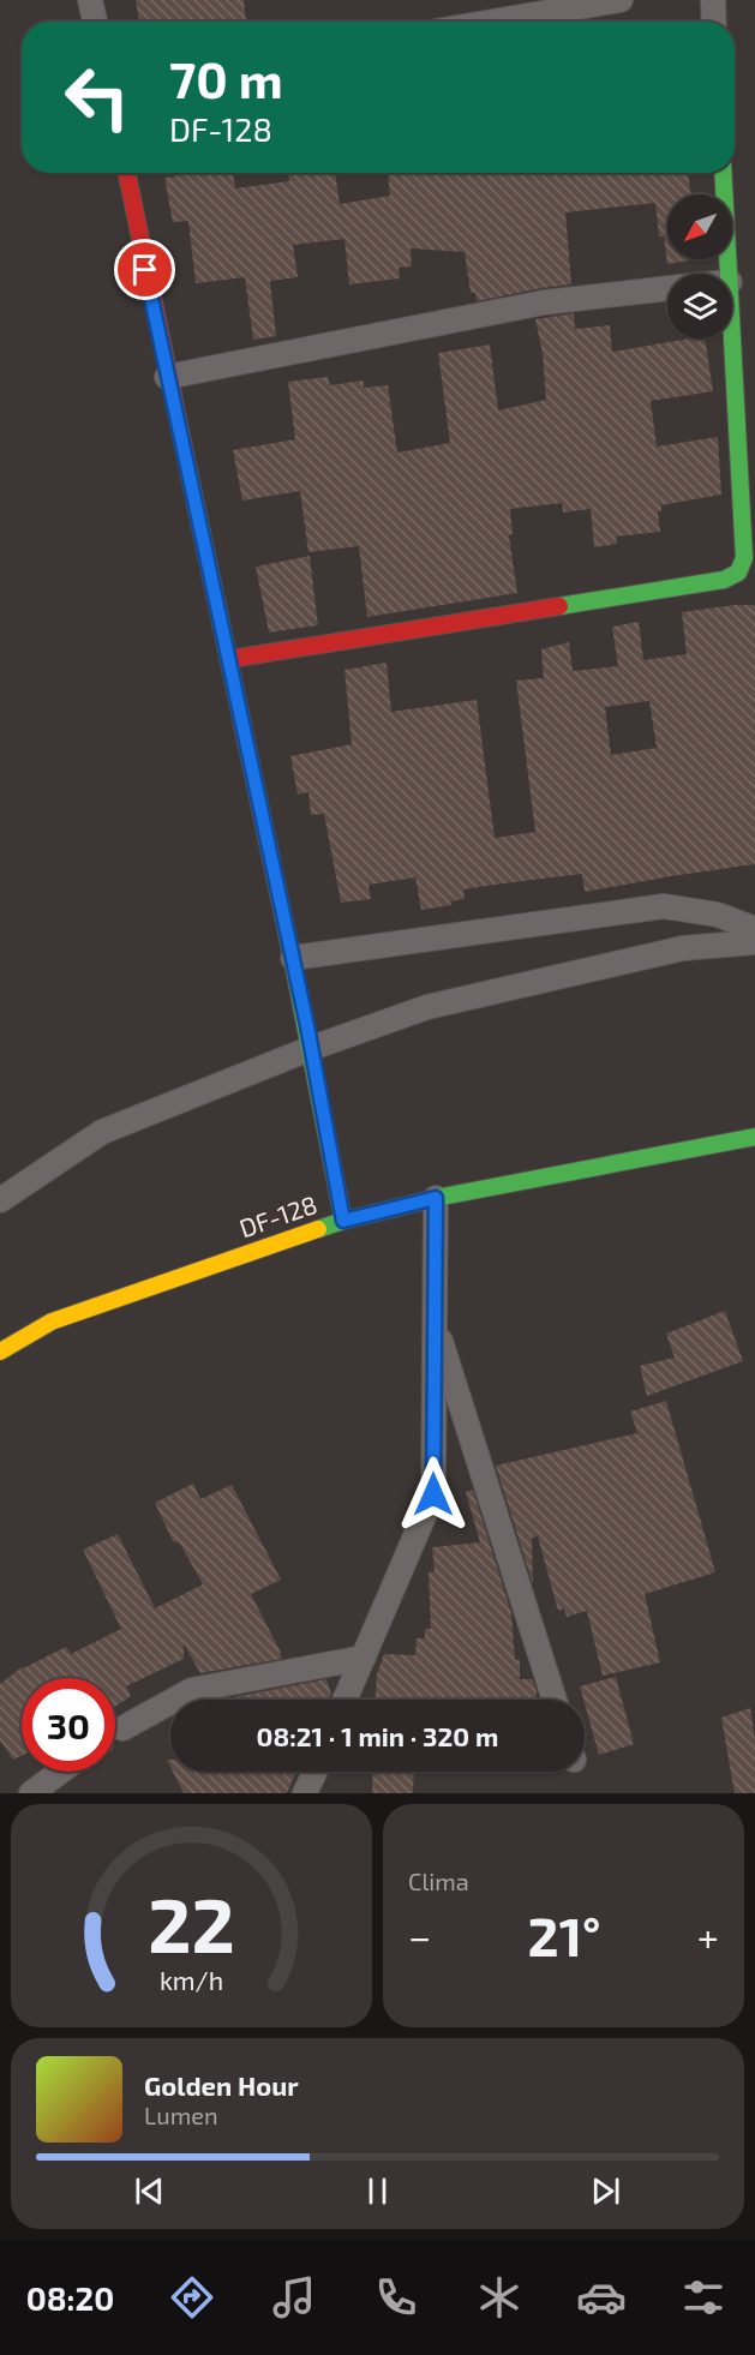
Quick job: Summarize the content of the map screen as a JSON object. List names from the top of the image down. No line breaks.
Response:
{"streets":{"street":["DF-128"]},"north":"bottom left","page":{"turn":["70 m","DF-128"],"limit":"30","trip":"08:21 · 1 min · 320 m","tile":"Clima","heat":["−","21°","+"],"song":["Golden Hour","Lumen"],"tabs":"08:20","gauge":["22","km/h"]}}
